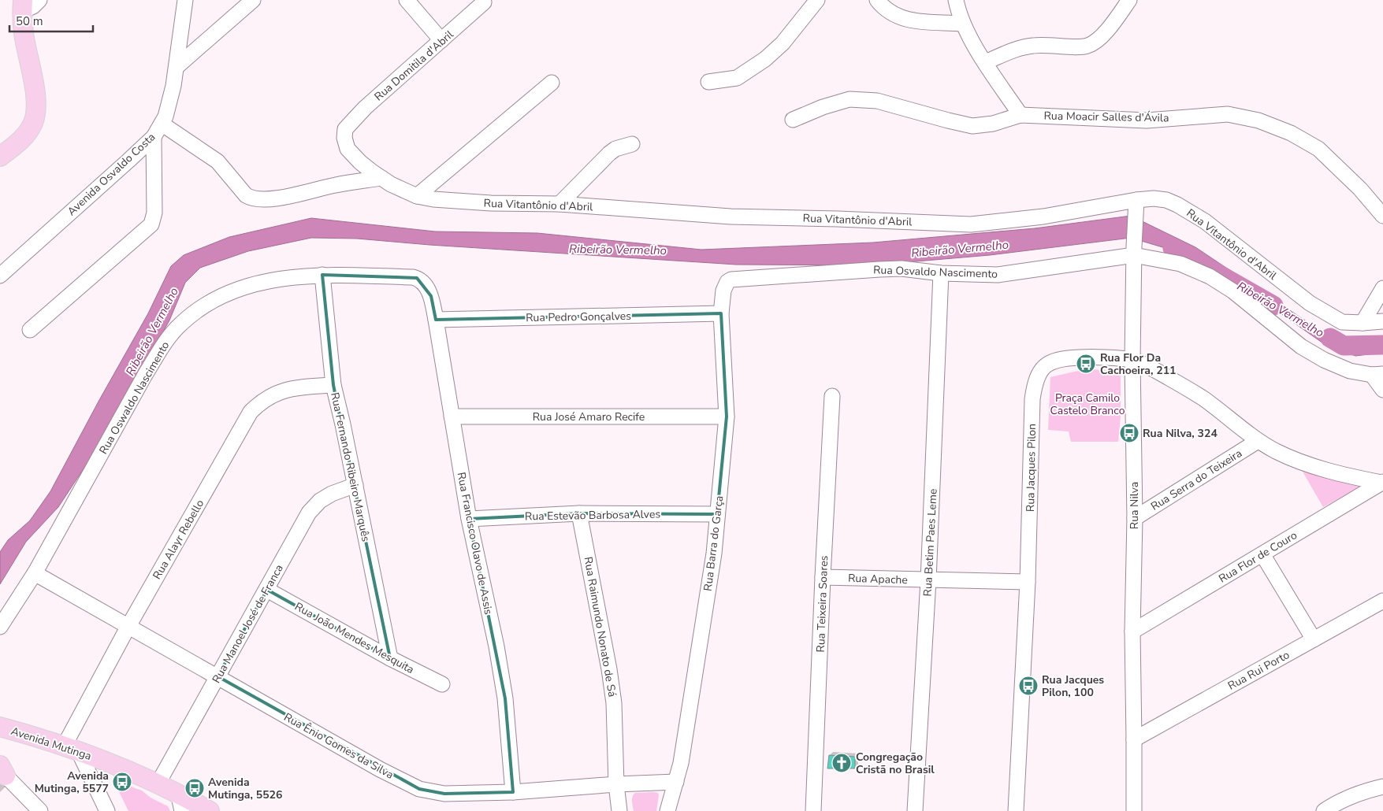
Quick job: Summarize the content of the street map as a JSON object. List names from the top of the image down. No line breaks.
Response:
{"streets":{"main road":["Avenida Mutinga"],"street":["Rua Domitila d'Abril","Rua Moacir Salles d'Ávila","Avenida Osvaldo Costa","Rua Vitantônio d'Abril","Rua Osvaldo Nascimento","Rua Pedro Gonçalves","Rua Oswaldo Nascimento","Rua José Amaro Recife","Rua Fernando Ribeiro Marquês","Rua Jacques Pilon","Rua Serra do Teixeira","Rua Nilva","Rua Estevão Barbosa Alves","Rua Alayr Rebello","Rua Betim Paes Leme","Rua Francisco Olavo de Assis","Rua Barra do Garça","Rua Flor de Couro","Rua Apache","Rua Teixeira Soares","Rua Manoel José de Franca","Rua Raimundo Nonato de Sá","Rua João Mendes Mesquita","Rua Rui Porto","Rua Ênio Gomes da Silva"]},"crossings":[["Rua Domitila d'Abril","Rua Vitantônio d'Abril"],["Rua Vitantônio d'Abril","Rua Nilva"],["Rua Osvaldo Nascimento","Rua Nilva"],["Rua Osvaldo Nascimento","Rua Betim Paes Leme"],["Rua Osvaldo Nascimento","Rua Barra do Garça"],["Rua Pedro Gonçalves","Rua Francisco Olavo de Assis"],["Rua Pedro Gonçalves","Rua Barra do Garça"],["Rua Oswaldo Nascimento","Rua Fernando Ribeiro Marquês"],["Rua Oswaldo Nascimento","Rua Francisco Olavo de Assis"],["Rua Oswaldo Nascimento","Rua Ênio Gomes da Silva"],["Rua José Amaro Recife","Rua Francisco Olavo de Assis"],["Rua José Amaro Recife","Rua Barra do Garça"],["Rua Fernando Ribeiro Marquês","Rua Alayr Rebello"],["Rua Fernando Ribeiro Marquês","Rua Manoel José de Franca"],["Rua Fernando Ribeiro Marquês","Rua João Mendes Mesquita"],["Rua Jacques Pilon","Rua Serra do Teixeira"],["Rua Jacques Pilon","Rua Nilva"],["Rua Jacques Pilon","Rua Flor de Couro"],["Rua Jacques Pilon","Rua Apache"],["Rua Serra do Teixeira","Rua Nilva"],["Rua Nilva","Rua Flor de Couro"],["Rua Nilva","Rua Rui Porto"],["Rua Estevão Barbosa Alves","Rua Francisco Olavo de Assis"],["Rua Estevão Barbosa Alves","Rua Barra do Garça"],["Rua Estevão Barbosa Alves","Rua Raimundo Nonato de Sá"],["Rua Alayr Rebello","Avenida Mutinga"],["Rua Alayr Rebello","Rua Ênio Gomes da Silva"],["Rua Betim Paes Leme","Rua Apache"],["Rua Francisco Olavo de Assis","Rua Ênio Gomes da Silva"],["Rua Barra do Garça","Rua Ênio Gomes da Silva"],["Rua Apache","Rua Teixeira Soares"],["Rua Manoel José de Franca","Rua João Mendes Mesquita"],["Rua Manoel José de Franca","Avenida Mutinga"],["Rua Manoel José de Franca","Rua Ênio Gomes da Silva"],["Rua Raimundo Nonato de Sá","Rua Ênio Gomes da Silva"]],"water":["Ribeirão Vermelho"],"parks":["Praça Camilo Castelo Branco"],"places":{"bus stop":["Rua Flor Da Cachoeira, 211","Rua Nilva, 324","Rua Jacques Pilon, 100","Avenida Mutinga, 5577","Avenida Mutinga, 5526"],"church":["Congregação Cristã no Brasil"]},"scale_bar":"50 m"}
